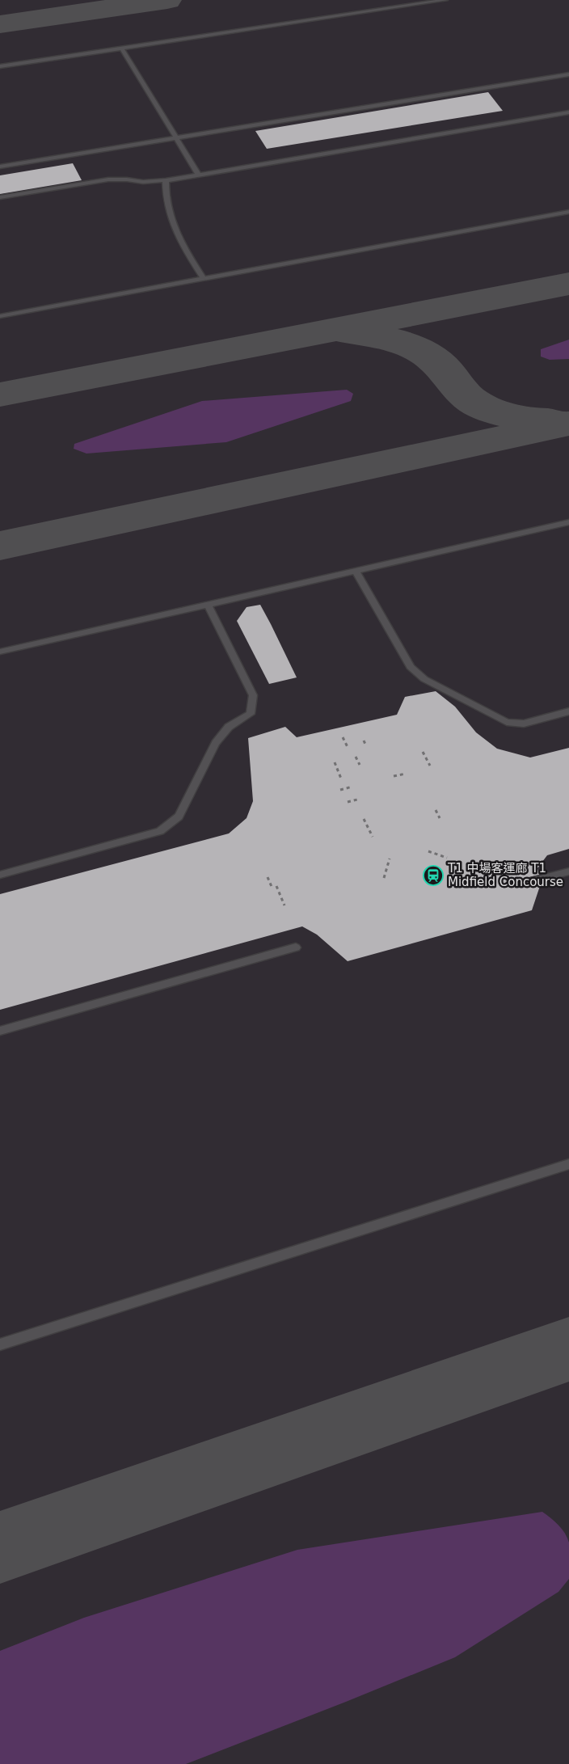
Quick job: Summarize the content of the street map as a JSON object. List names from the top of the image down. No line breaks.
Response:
{"places":{"station":["T1 中場客運廊 T1 Midfield Concourse"]}}
